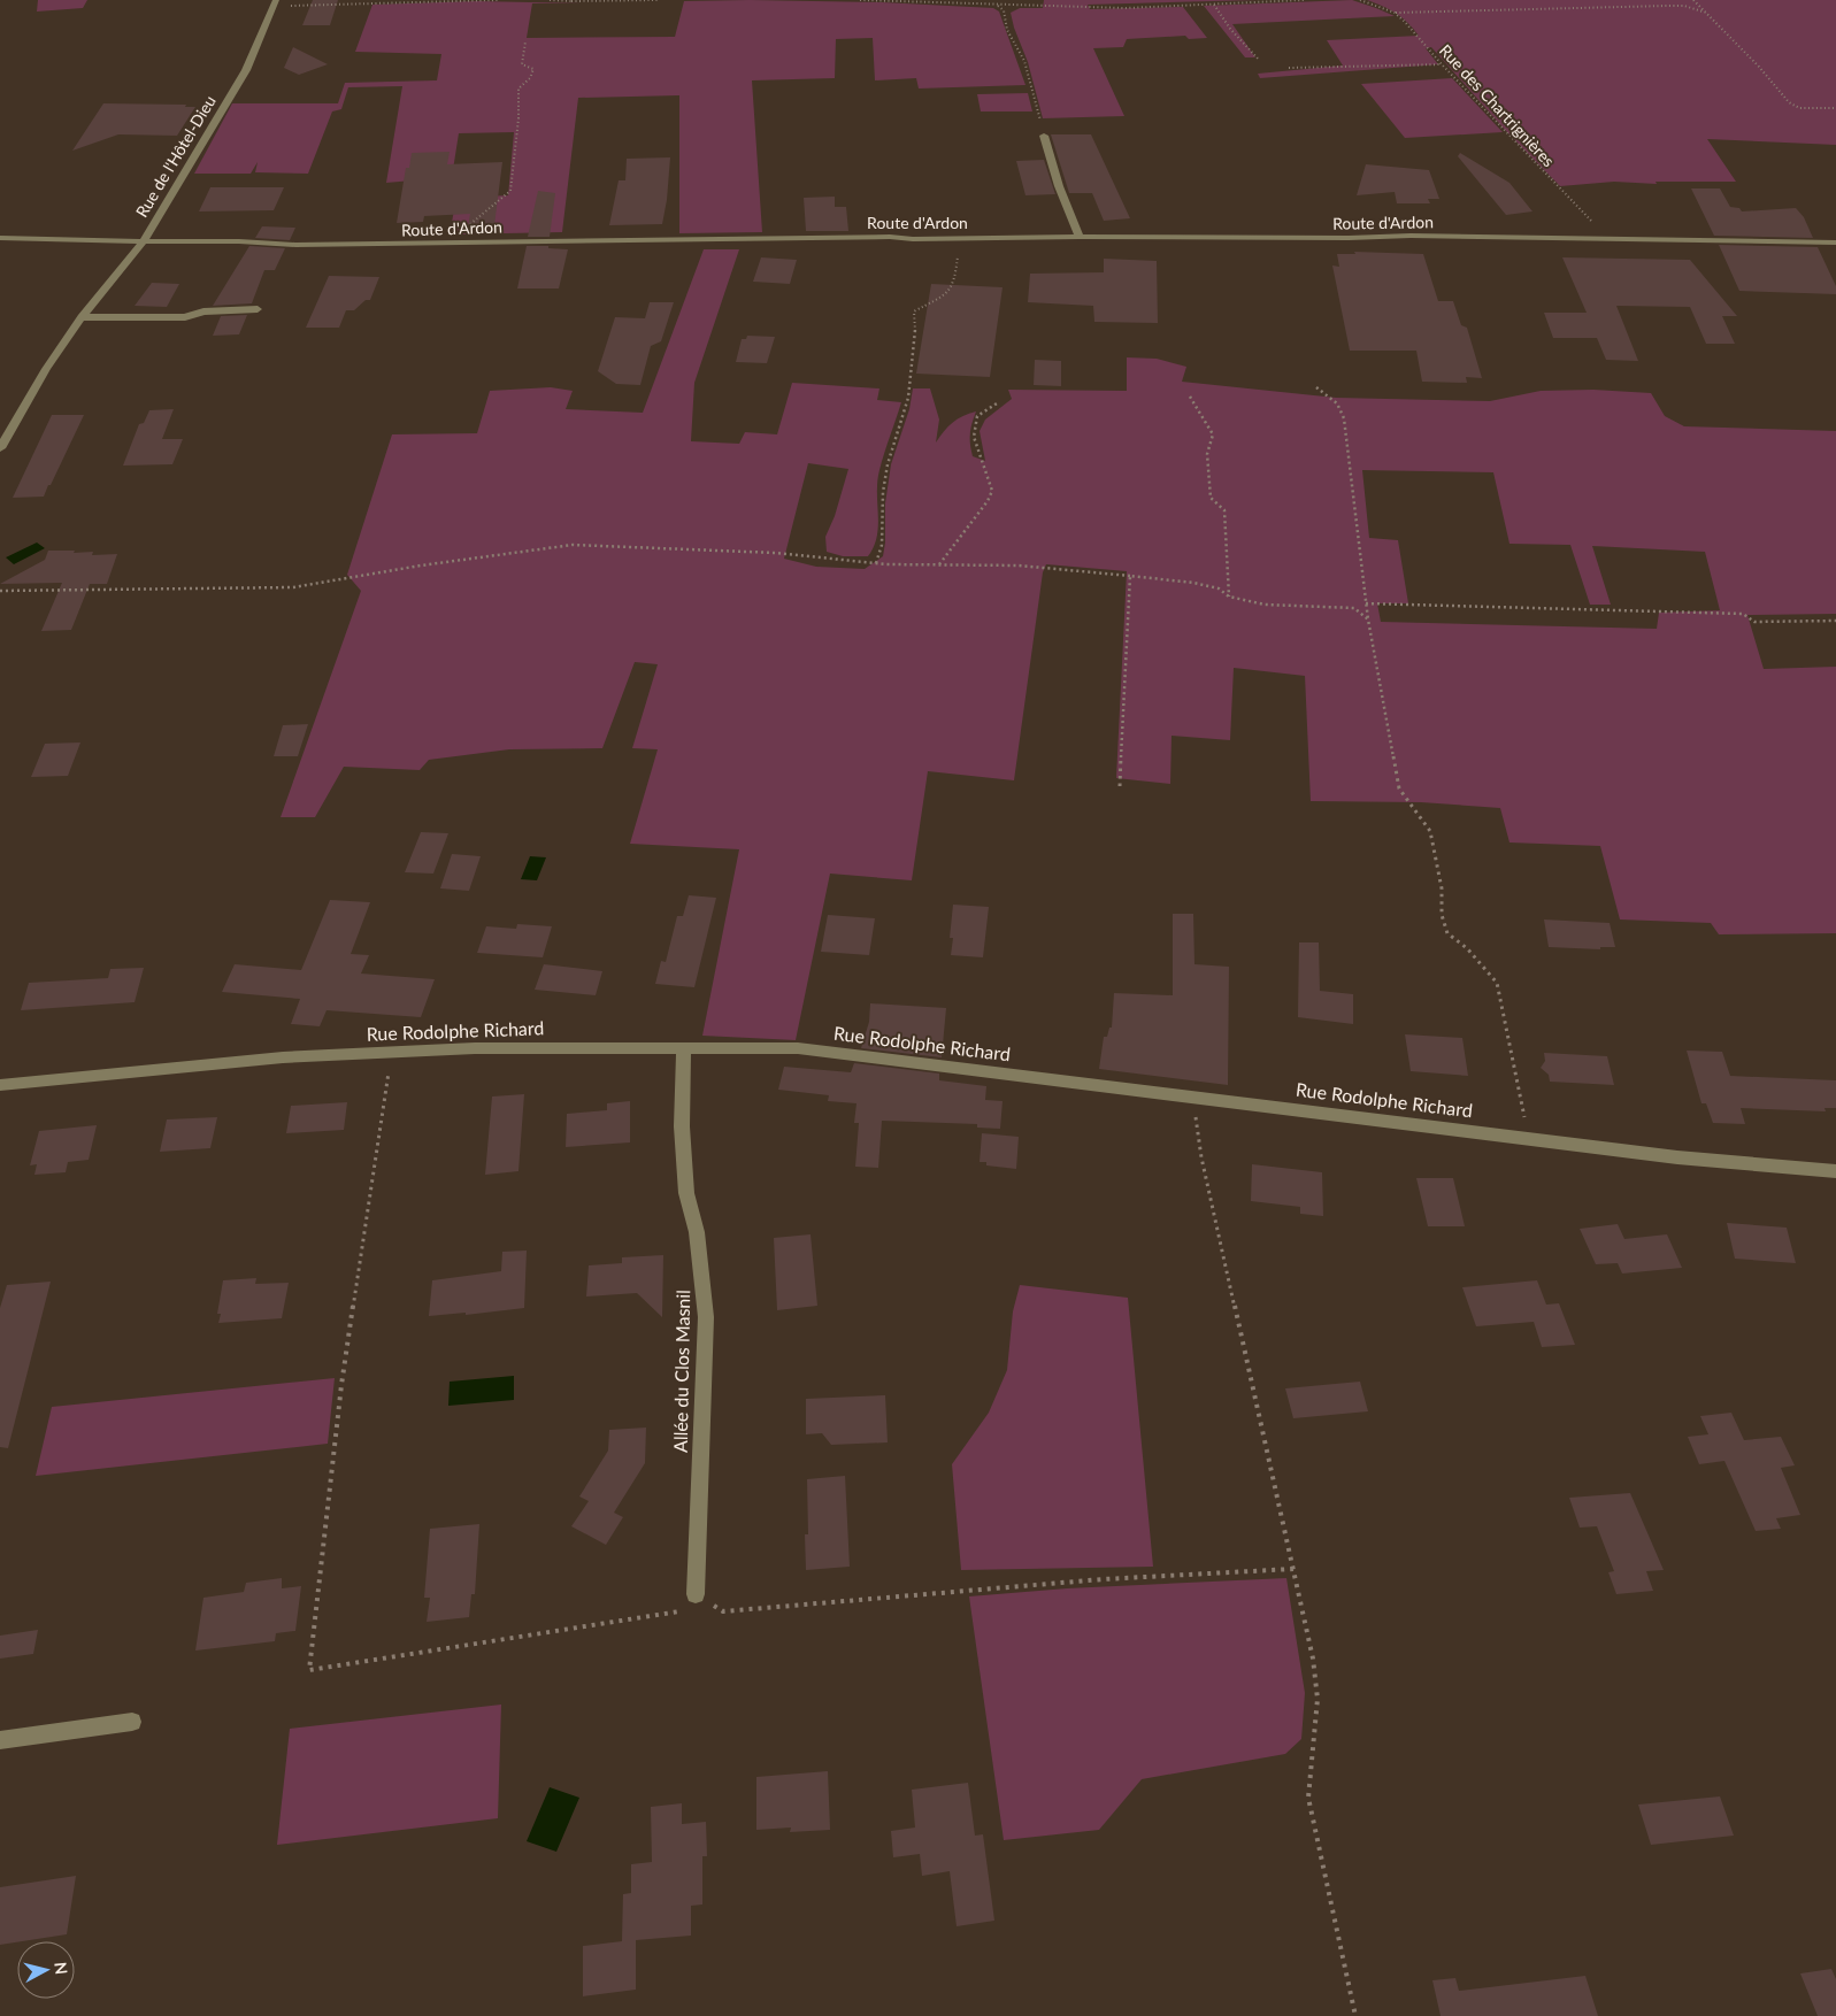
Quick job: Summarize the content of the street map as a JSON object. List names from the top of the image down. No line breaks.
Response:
{"streets":{"street":["Rue de l'Hôtel-Dieu","Route d'Ardon","Rue Rodolphe Richard","Allée du Clos Masnil"],"path":["Rue des Chartrignières"]},"crossings":[["Rue des Chartrignières","Route d'Ardon"],["Rue de l'Hôtel-Dieu","Route d'Ardon"],["Rue Rodolphe Richard","Allée du Clos Masnil"]],"north":"right"}
